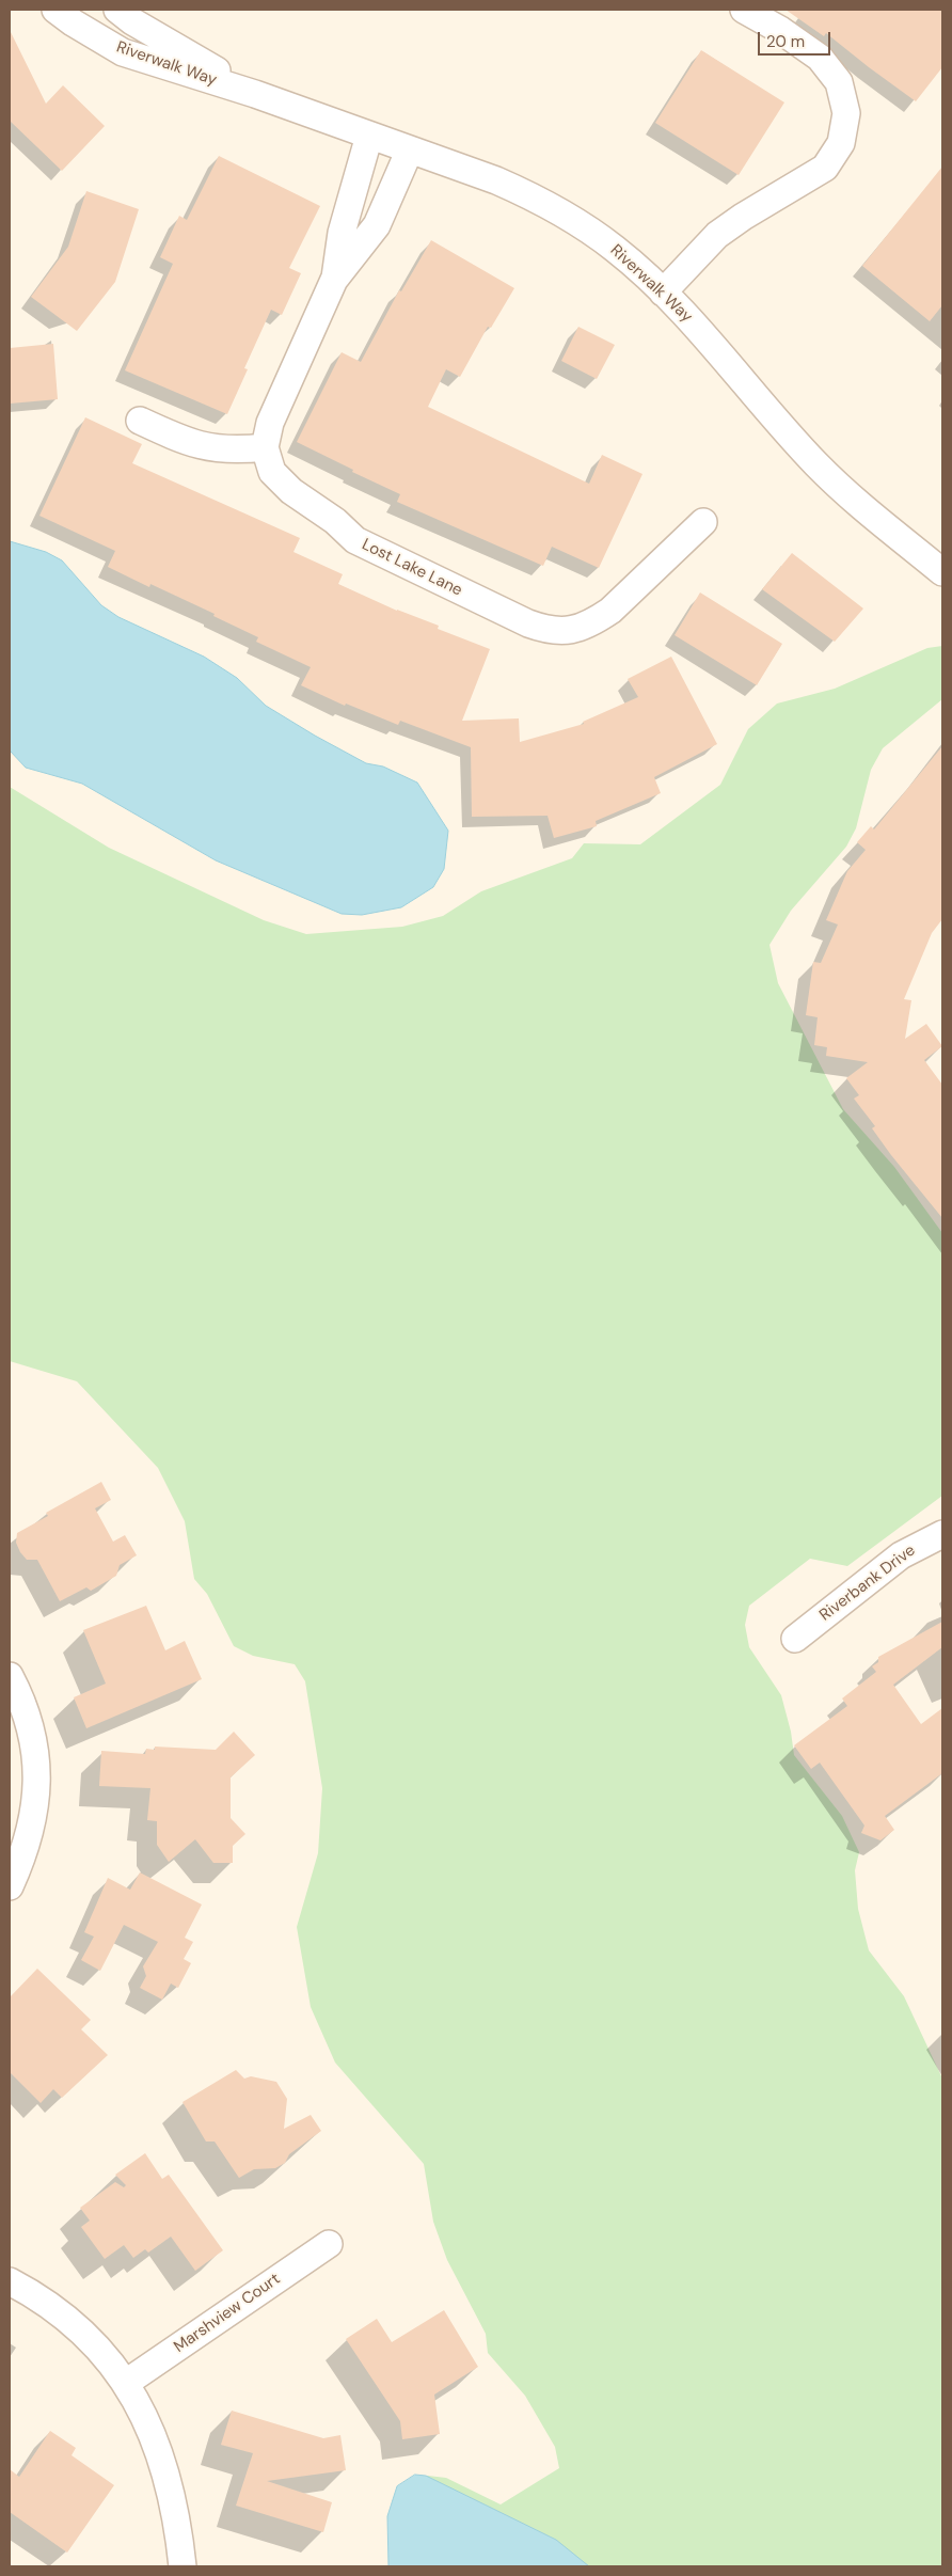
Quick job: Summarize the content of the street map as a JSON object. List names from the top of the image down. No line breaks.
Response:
{"streets":{"street":["Riverwalk Way","Lost Lake Lane","Riverbank Drive","Marshview Court"]},"scale_bar":"20 m"}
